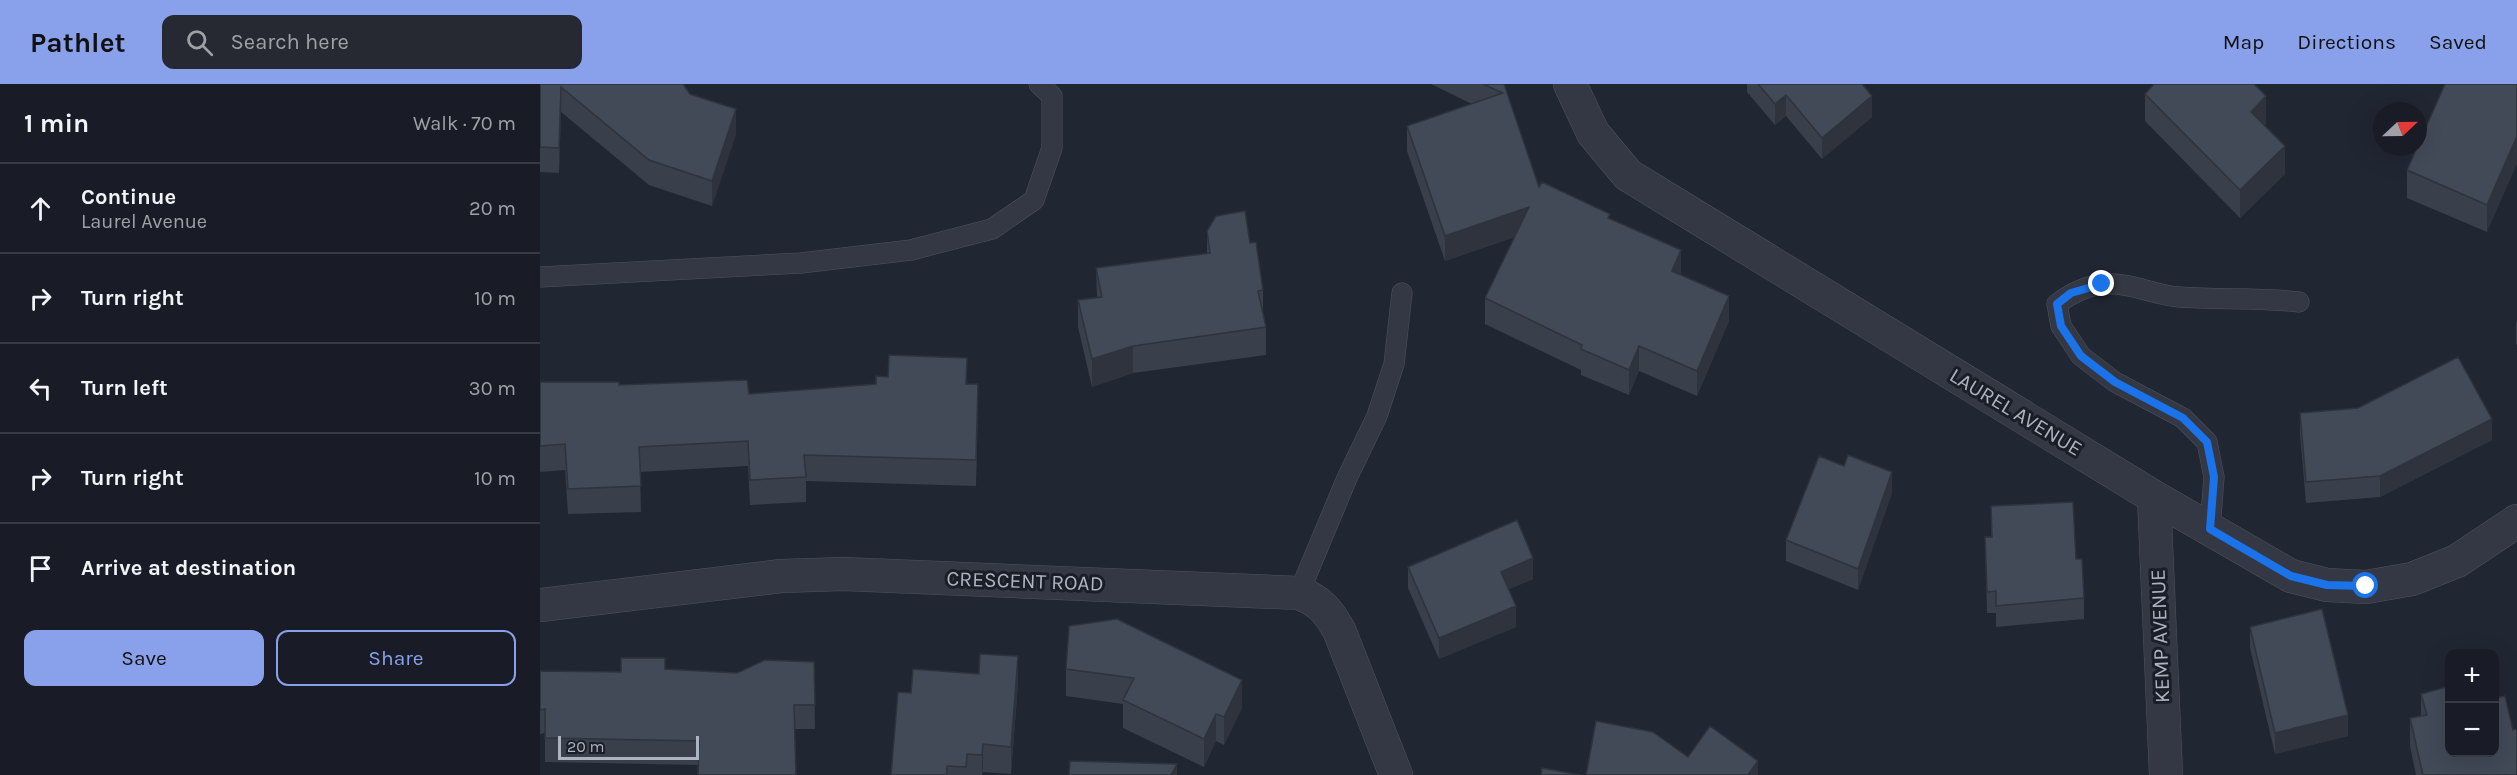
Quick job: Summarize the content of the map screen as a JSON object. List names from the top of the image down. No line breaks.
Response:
{"streets":{"street":["LAUREL AVENUE","CRESCENT ROAD","KEMP AVENUE"]},"crossings":[["LAUREL AVENUE","KEMP AVENUE"]],"scale_bar":"20 m","north":"right","page":{"header":"Pathlet","search":"Search here","nav":["Map","Directions","Saved"],"heading":["1 min","Walk · 70 m"],"list":[["Continue","Laurel Avenue","20 m"],["Turn right","10 m"],["Turn left","30 m"],["Turn right","10 m"],"Arrive at destination"],"buttons":["Save","Share"],"map_buttons":["+","−"],"scale":"20 m"}}
